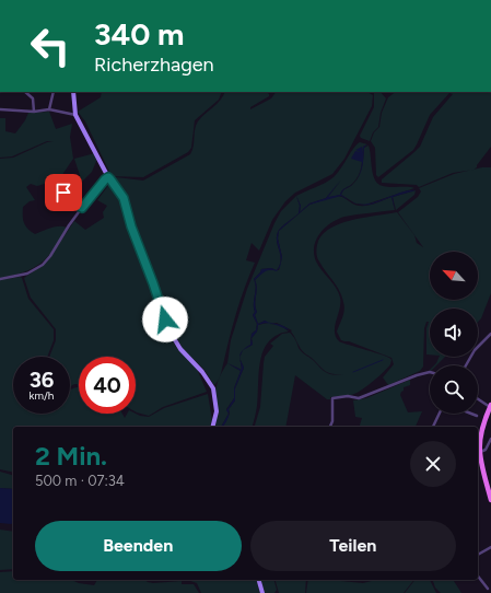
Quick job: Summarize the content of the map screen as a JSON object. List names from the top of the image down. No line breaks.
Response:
{"north":"top left","page":{"turn":["340 m","Richerzhagen"],"speed":"36 km/h","limit":"40","heading":["2 Min.","500 m · 07:34"],"buttons":["Beenden","Teilen"]}}
